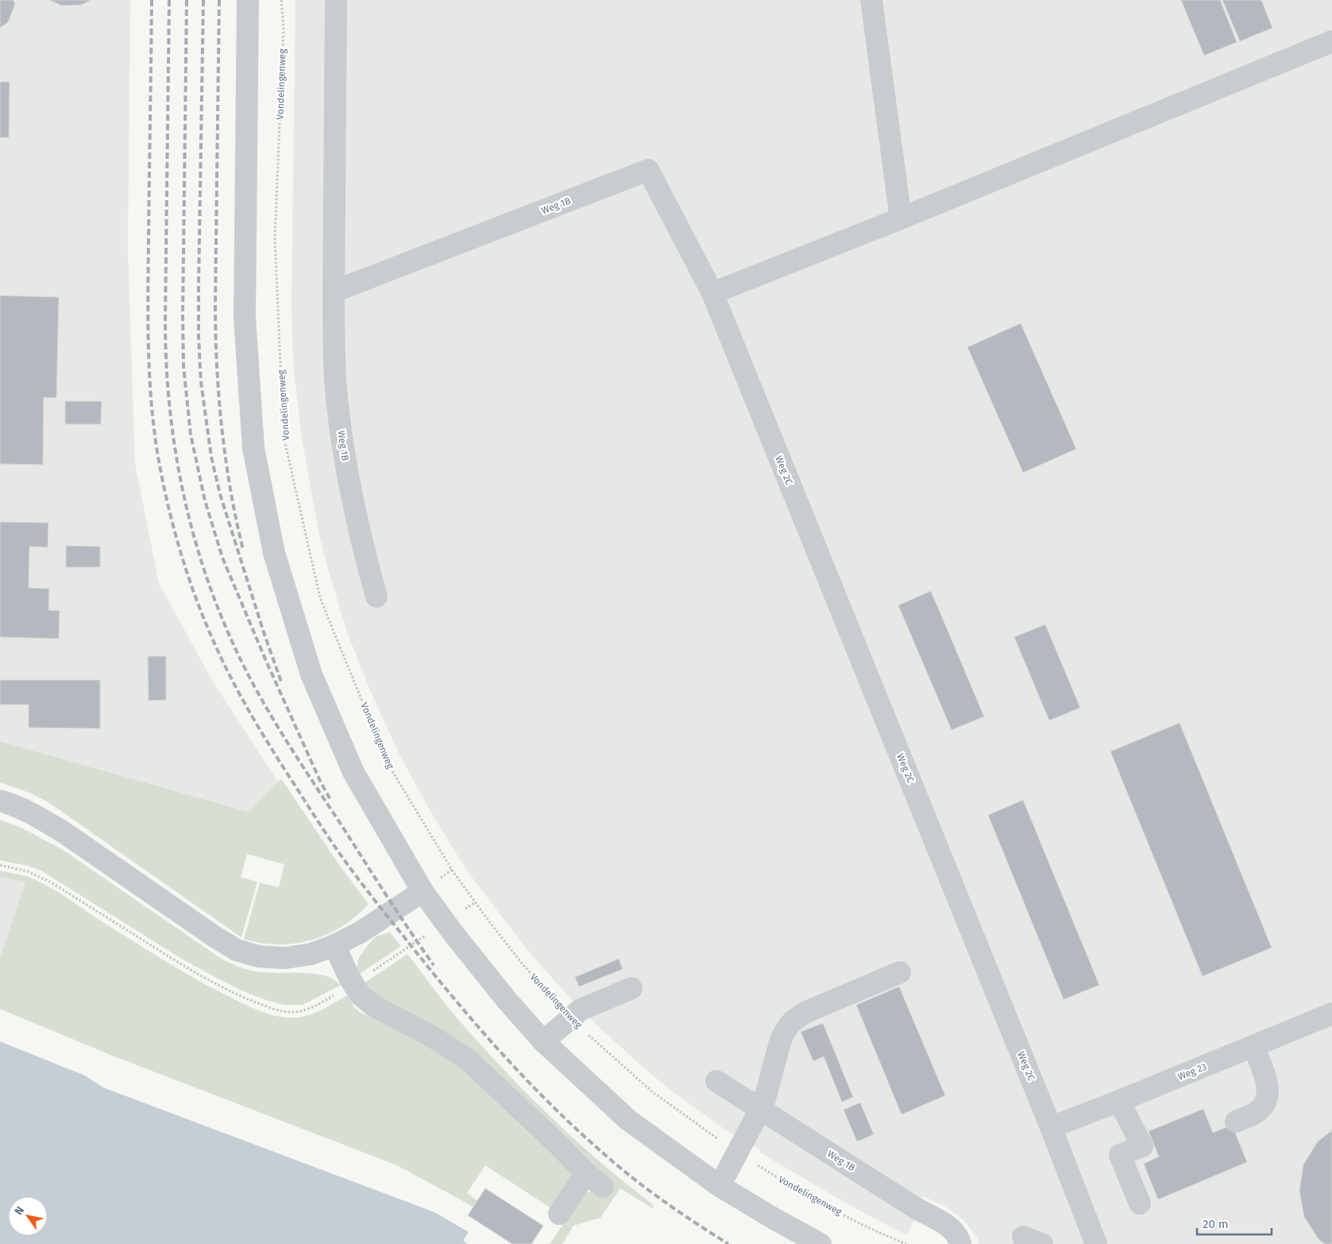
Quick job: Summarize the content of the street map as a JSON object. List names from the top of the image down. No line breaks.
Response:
{"streets":{"street":["Weg 1B","Weg 2C","Weg 23"],"path":["Vondelingenweg"]},"crossings":[["Weg 1B","Weg 2C"],["Weg 2C","Weg 23"]],"scale_bar":"20 m","north":"top left"}
